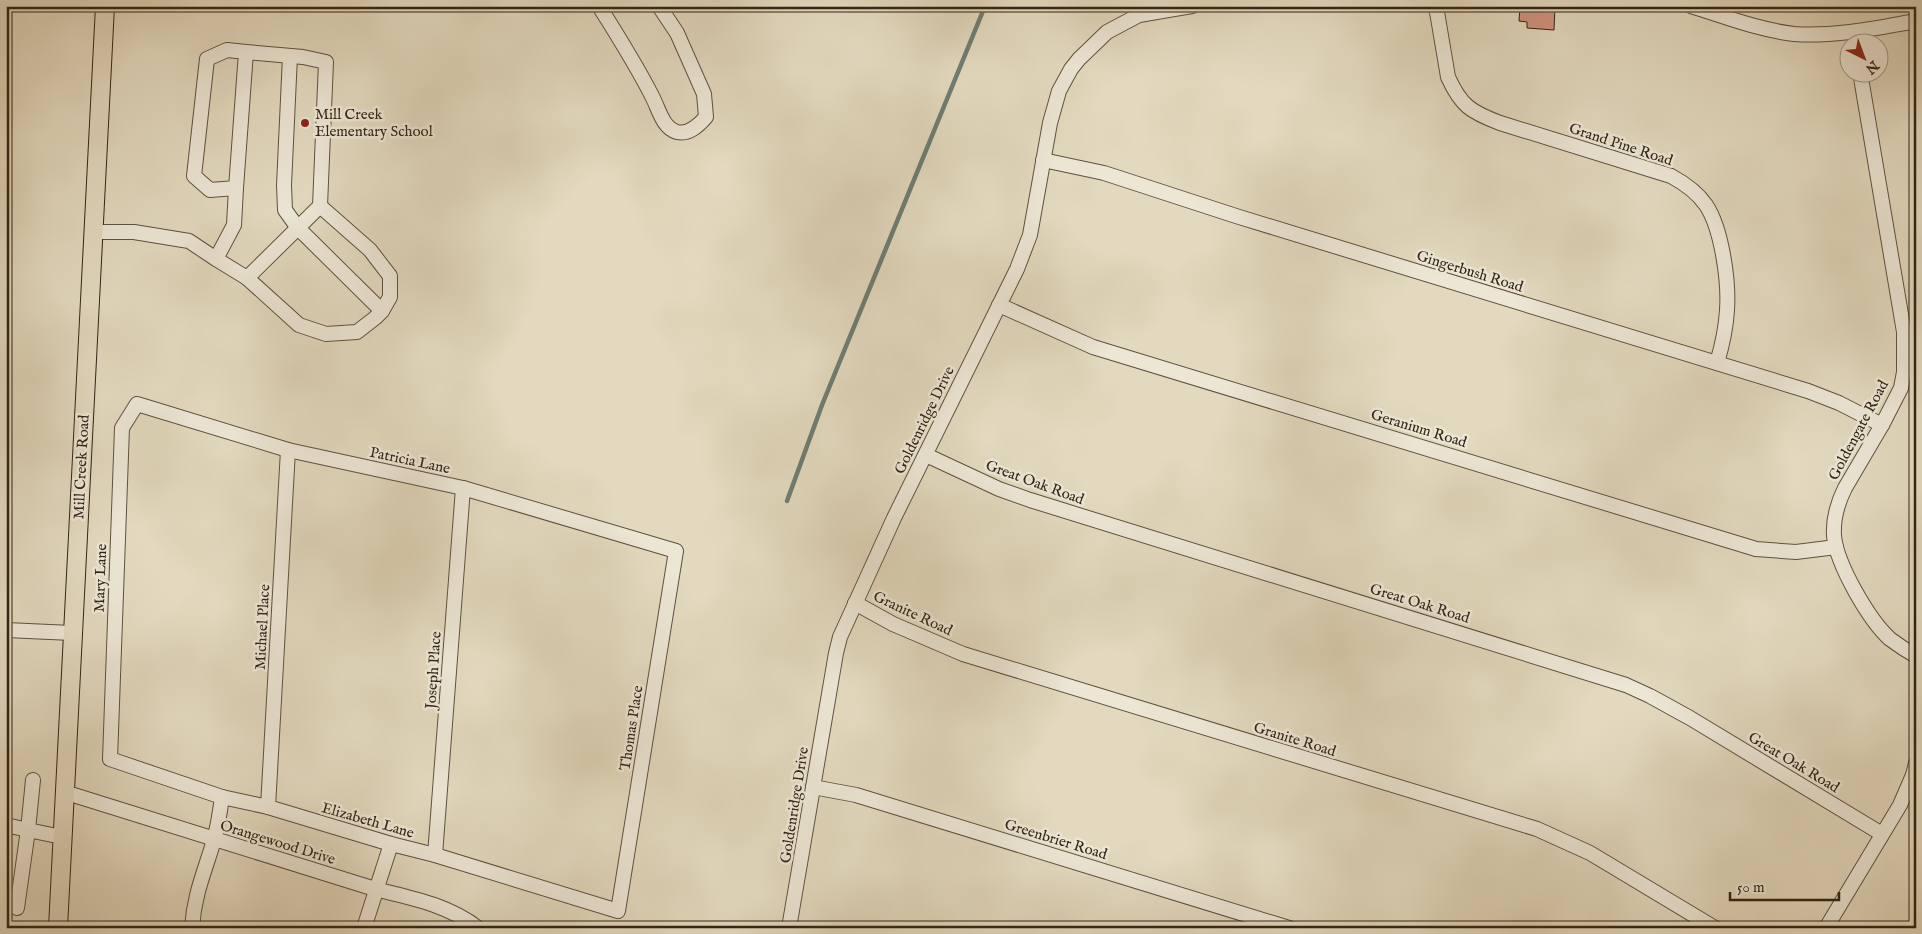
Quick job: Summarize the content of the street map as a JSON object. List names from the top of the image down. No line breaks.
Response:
{"streets":{"main road":["Mill Creek Road"],"street":["Grand Pine Road","Gingerbush Road","Goldenridge Drive","Geranium Road","Goldengate Road","Patricia Lane","Great Oak Road","Mary Lane","Granite Road","Michael Place","Joseph Place","Thomas Place","Elizabeth Lane","Greenbrier Road","Orangewood Drive"]},"crossings":[["Grand Pine Road","Gingerbush Road"],["Gingerbush Road","Goldenridge Drive"],["Gingerbush Road","Goldengate Road"],["Goldenridge Drive","Geranium Road"],["Goldenridge Drive","Great Oak Road"],["Goldenridge Drive","Granite Road"],["Goldenridge Drive","Greenbrier Road"],["Geranium Road","Goldengate Road"],["Patricia Lane","Mary Lane"],["Patricia Lane","Michael Place"],["Patricia Lane","Joseph Place"],["Patricia Lane","Thomas Place"],["Mill Creek Road","Orangewood Drive"],["Mary Lane","Elizabeth Lane"],["Michael Place","Elizabeth Lane"],["Joseph Place","Elizabeth Lane"],["Thomas Place","Elizabeth Lane"]],"places":["Mill Creek Elementary School"],"scale_bar":"50 m","north":"bottom right"}
